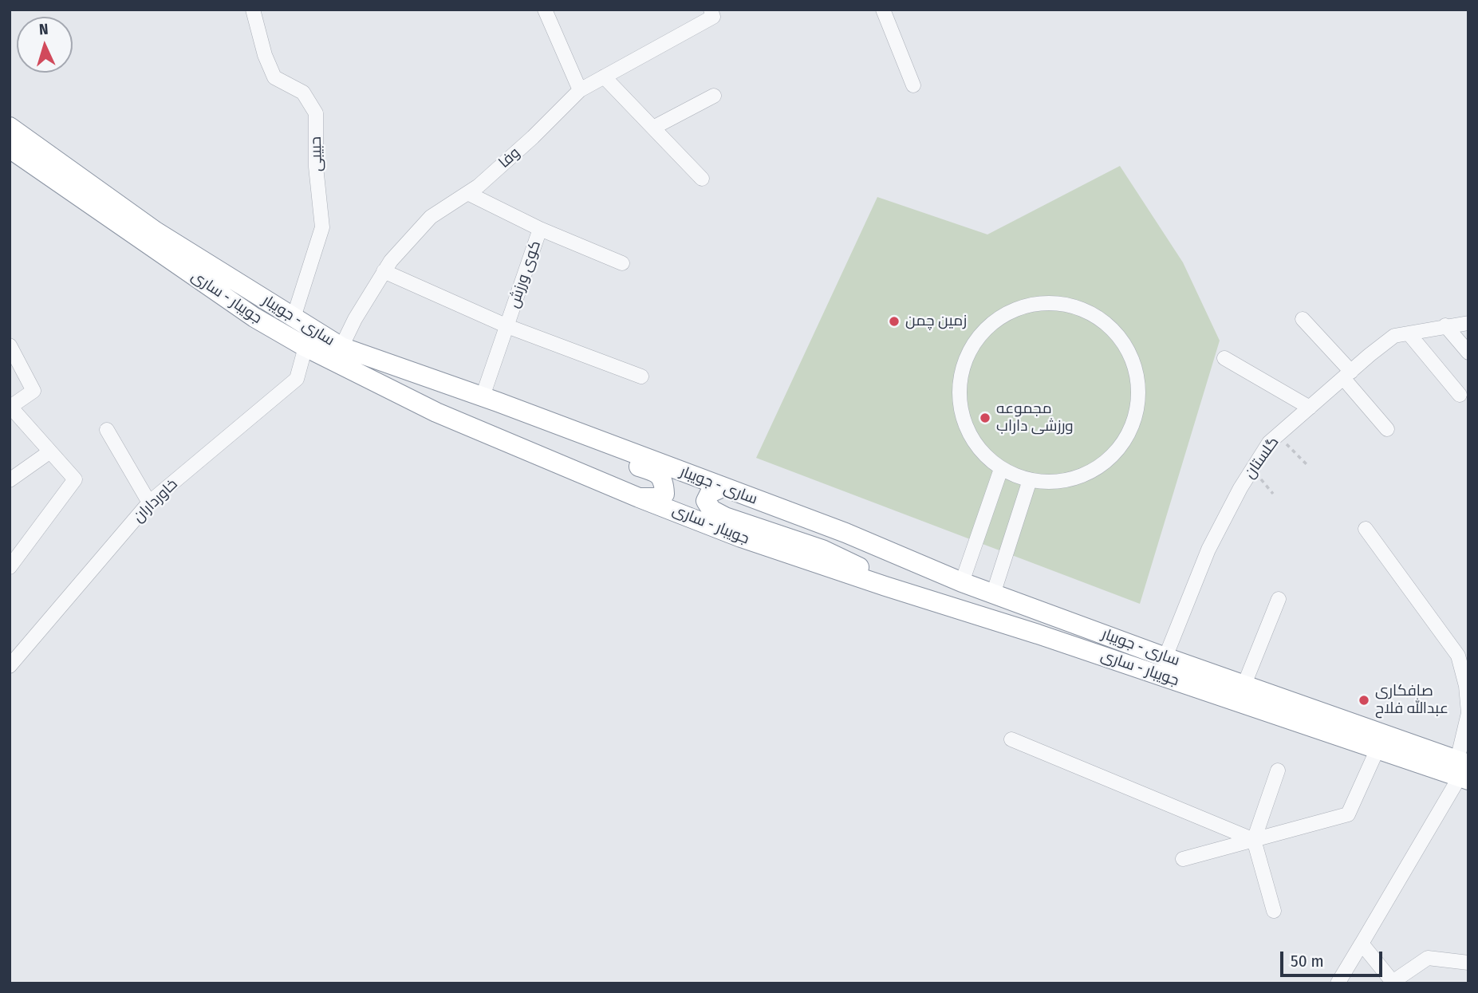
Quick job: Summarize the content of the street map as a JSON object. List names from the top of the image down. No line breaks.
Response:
{"streets":{"highway":["جویبار - ساری","ساری - جویبار"],"street":["حبیبی","وفا","کوی ورزش","گلستان","خاورداران"]},"crossings":[["حبیبی","ساری - جویبار"],["وفا","کوی ورزش"],["وفا","ساری - جویبار"],["کوی ورزش","ساری - جویبار"],["جویبار - ساری","ساری - جویبار"],["جویبار - ساری","خاورداران"],["ساری - جویبار","گلستان"]],"places":["زمین چمن","مجموعه ورزشی داراب","صافکاری عبدالله فلاح"],"scale_bar":"50 m","north":"top"}
